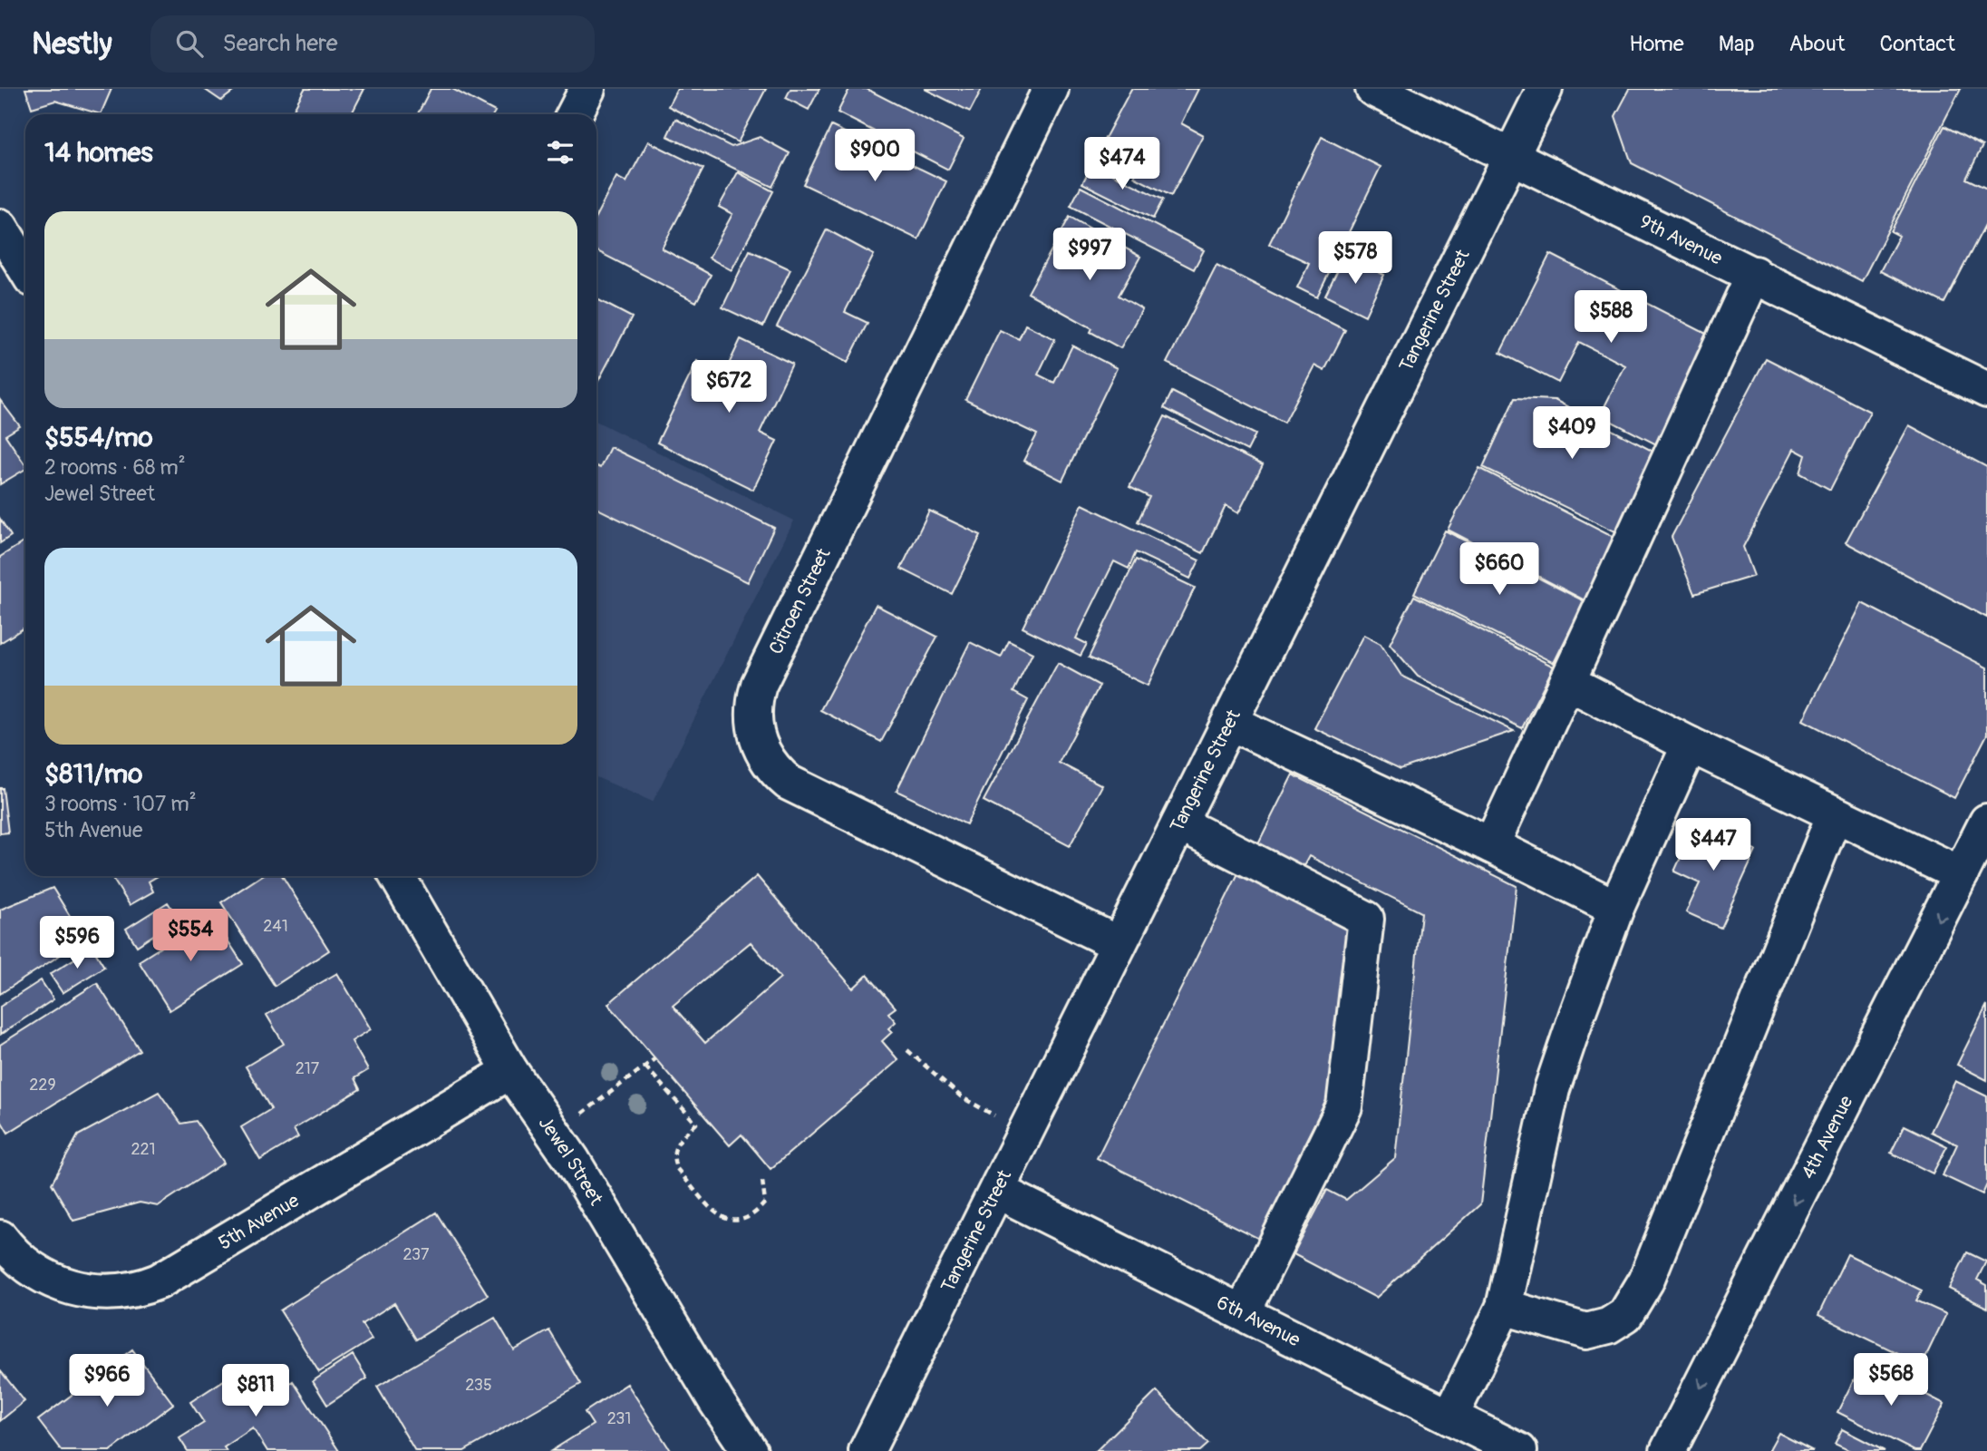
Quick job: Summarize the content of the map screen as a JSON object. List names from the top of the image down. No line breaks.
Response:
{"streets":{"street":["9th Avenue","Tangerine Street","Citroen Street","4th Avenue","Jewel Street","5th Avenue","6th Avenue"]},"crossings":[["9th Avenue","Tangerine Street"],["Tangerine Street","Citroen Street"],["Tangerine Street","6th Avenue"],["Jewel Street","5th Avenue"]],"house_numbers":["241","217","229","221","237","235","231"],"page":{"header":"Nestly","search":"Search here","nav":["Home","Map","About","Contact"],"heading":"14 homes","price":["$900","$474","$997","$578","$588","$672","$409","$660","$447","$554","$596","$568","$966","$811"],"list":[{"name":"$554/mo","note":"2 rooms · 68 m² · Jewel Street"},{"name":"$811/mo","note":"3 rooms · 107 m² · 5th Avenue"}]}}
